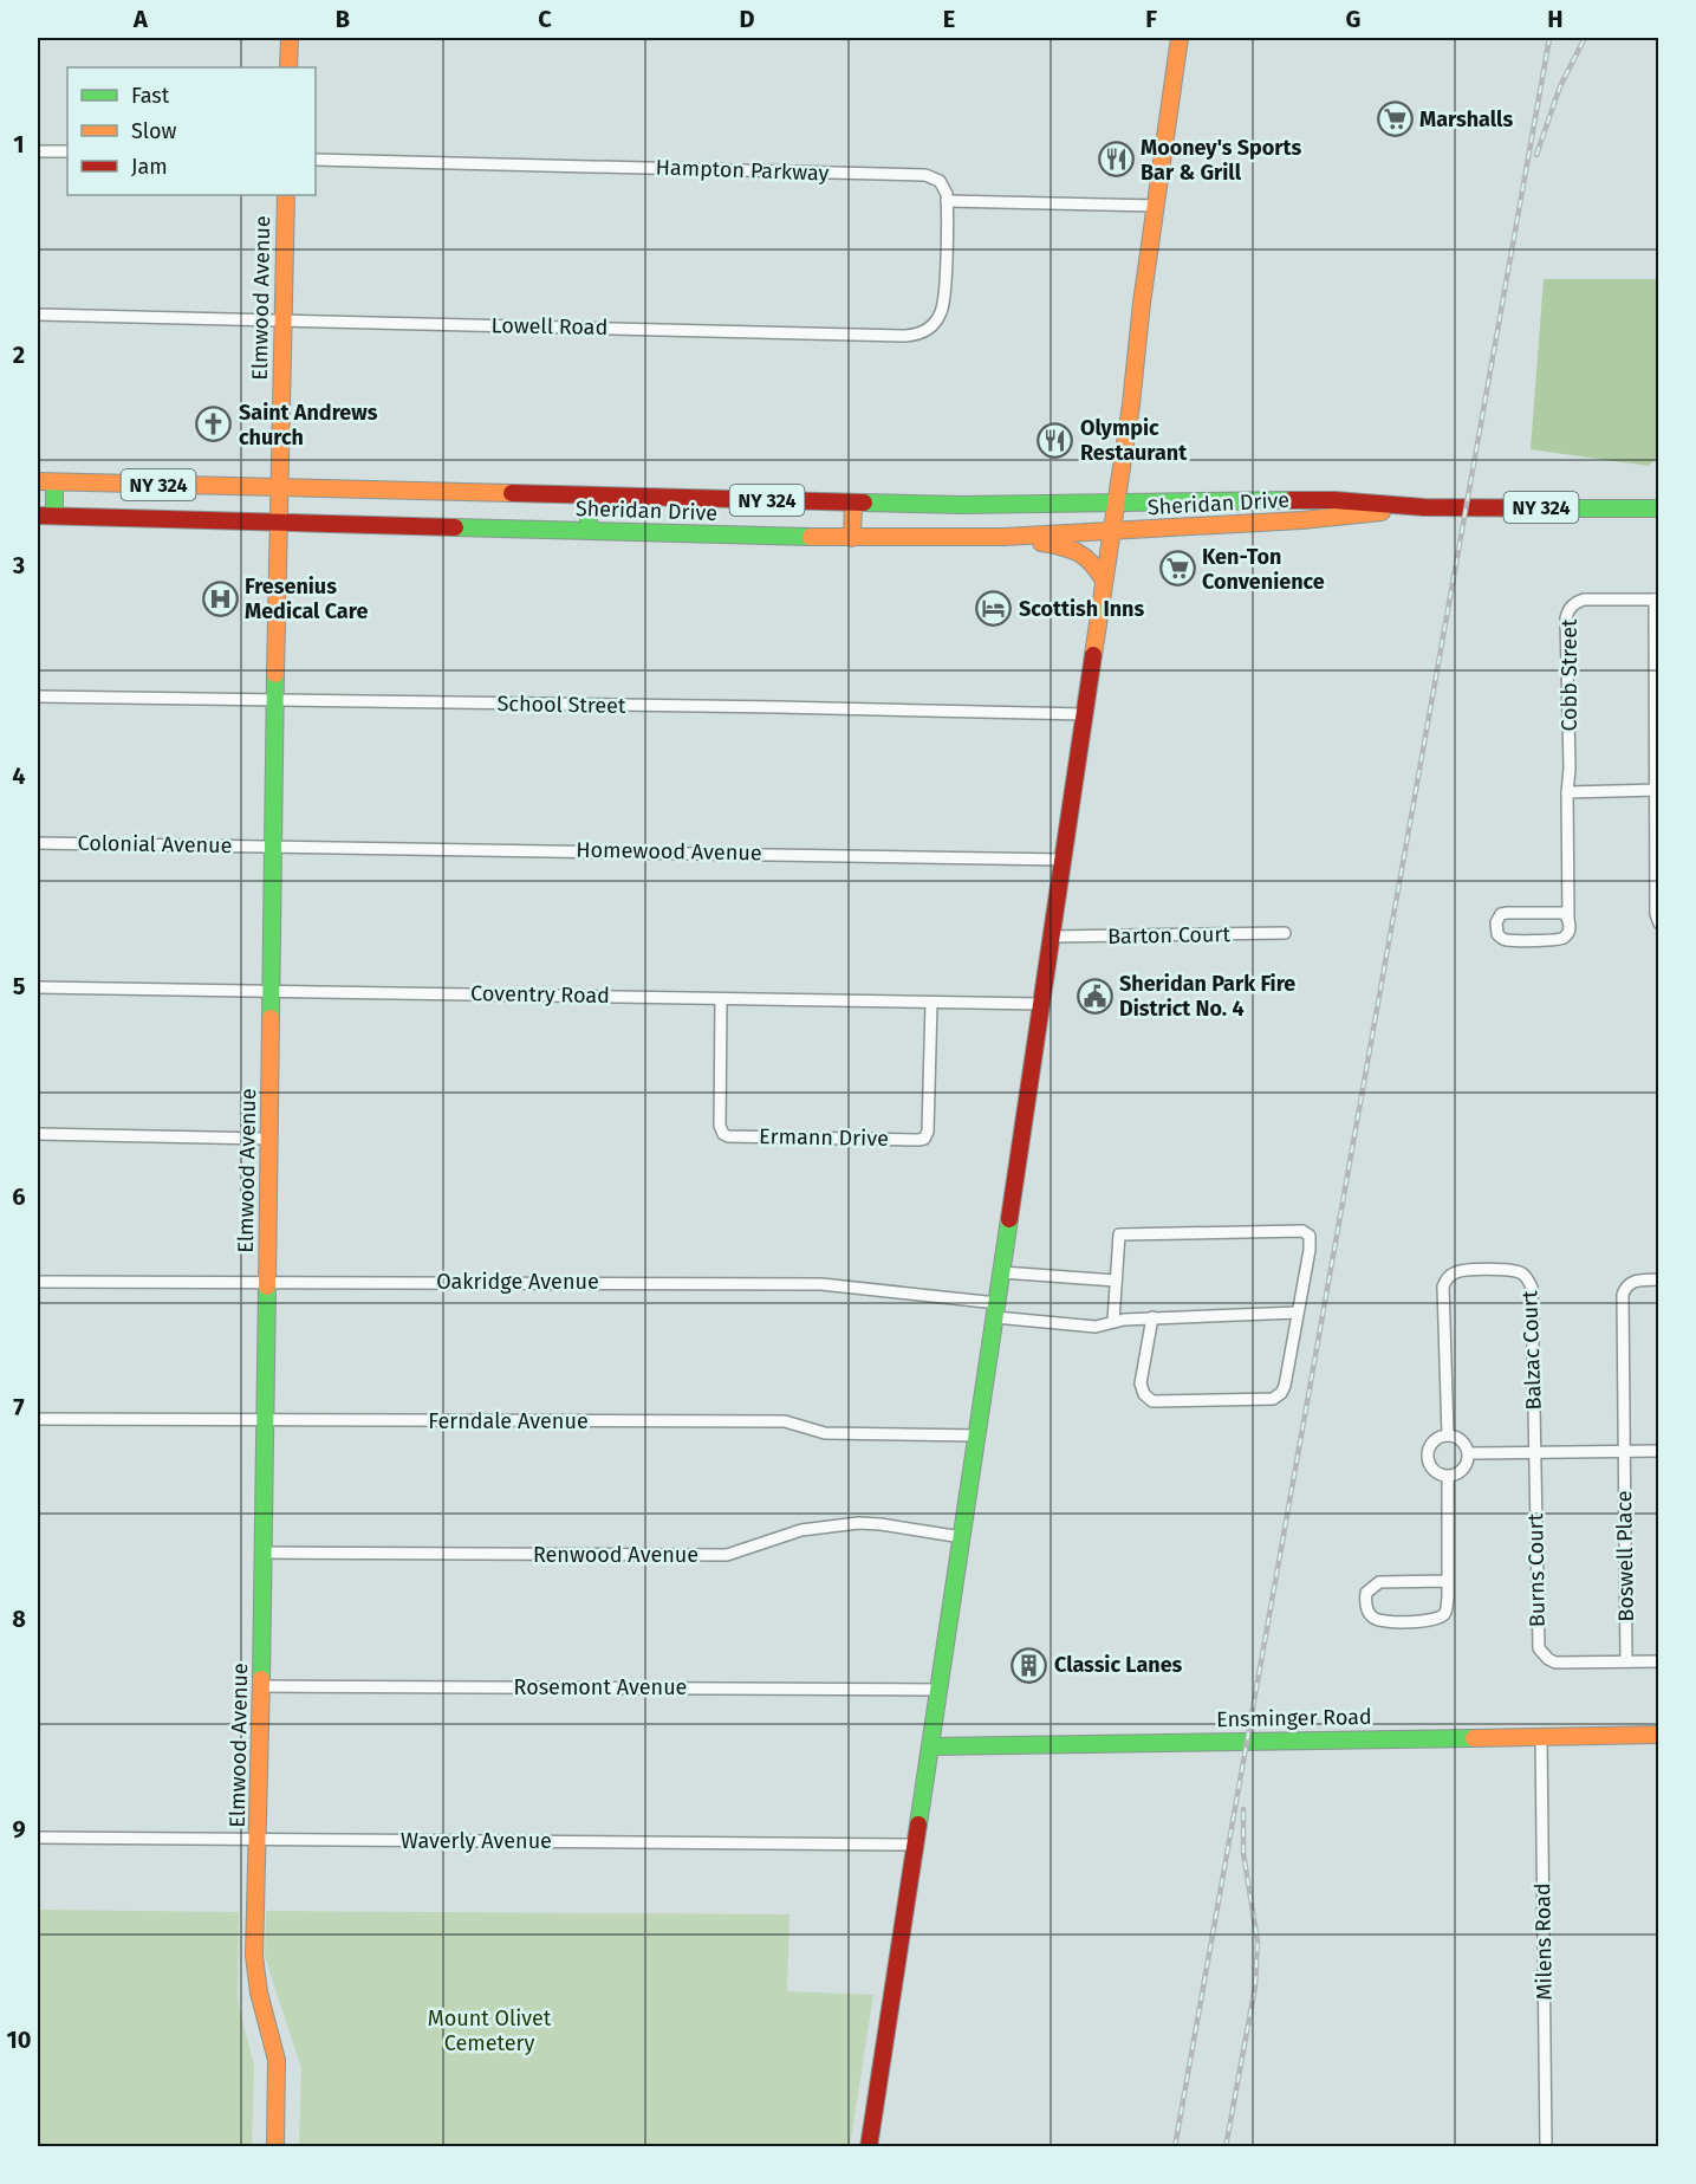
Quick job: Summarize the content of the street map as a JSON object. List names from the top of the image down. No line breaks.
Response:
{"streets":{"main road":["Elmwood Avenue","NY 324","Sheridan Drive","Ensminger Road"],"street":["Hampton Parkway","Lowell Road","Cobb Street","School Street","Colonial Avenue","Homewood Avenue","Barton Court","Coventry Road","Ermann Drive","Oakridge Avenue","Balzac Court","Ferndale Avenue","Renwood Avenue","Boswell Place","Burns Court","Rosemont Avenue","Waverly Avenue","Milens Road"]},"crossings":[["Hampton Parkway","Lowell Road"],["Elmwood Avenue","Lowell Road"],["Elmwood Avenue","Sheridan Drive"],["Elmwood Avenue","School Street"],["Elmwood Avenue","Colonial Avenue"],["Elmwood Avenue","Homewood Avenue"],["Elmwood Avenue","Coventry Road"],["Elmwood Avenue","Oakridge Avenue"],["Elmwood Avenue","Ferndale Avenue"],["Elmwood Avenue","Renwood Avenue"],["Elmwood Avenue","Rosemont Avenue"],["Elmwood Avenue","Waverly Avenue"],["Colonial Avenue","Homewood Avenue"],["Coventry Road","Ermann Drive"],["Balzac Court","Burns Court"],["Boswell Place","Burns Court"],["Ensminger Road","Milens Road"]],"parks":["Mount Olivet Cemetery"],"places":{"supermarket":["Marshalls","Ken-Ton Convenience"],"restaurant":["Mooney's Sports Bar & Grill","Olympic Restaurant"],"church":["Saint Andrews church"],"hospital":["Fresenius Medical Care"],"hotel":["Scottish Inns"],"public building":["Sheridan Park Fire District No. 4"],"building":["Classic Lanes"]},"legend":["Fast","Slow","Jam"],"grid":{"columns":["A","B","C","D","E","F","G","H"],"rows":["1","2","3","4","5","6","7","8","9","10"]}}
